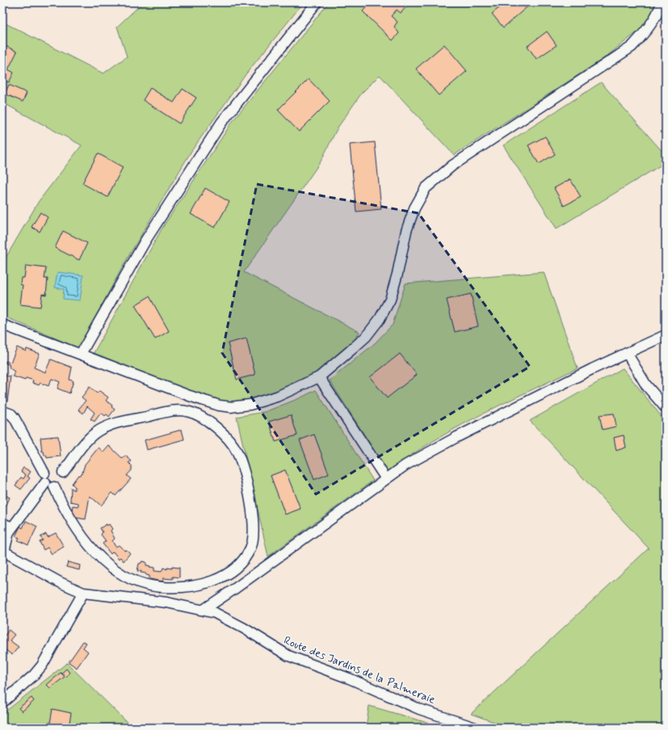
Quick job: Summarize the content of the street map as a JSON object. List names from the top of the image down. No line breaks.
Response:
{"streets":{"street":["Route des Jardins de la Palmeraie"]}}
